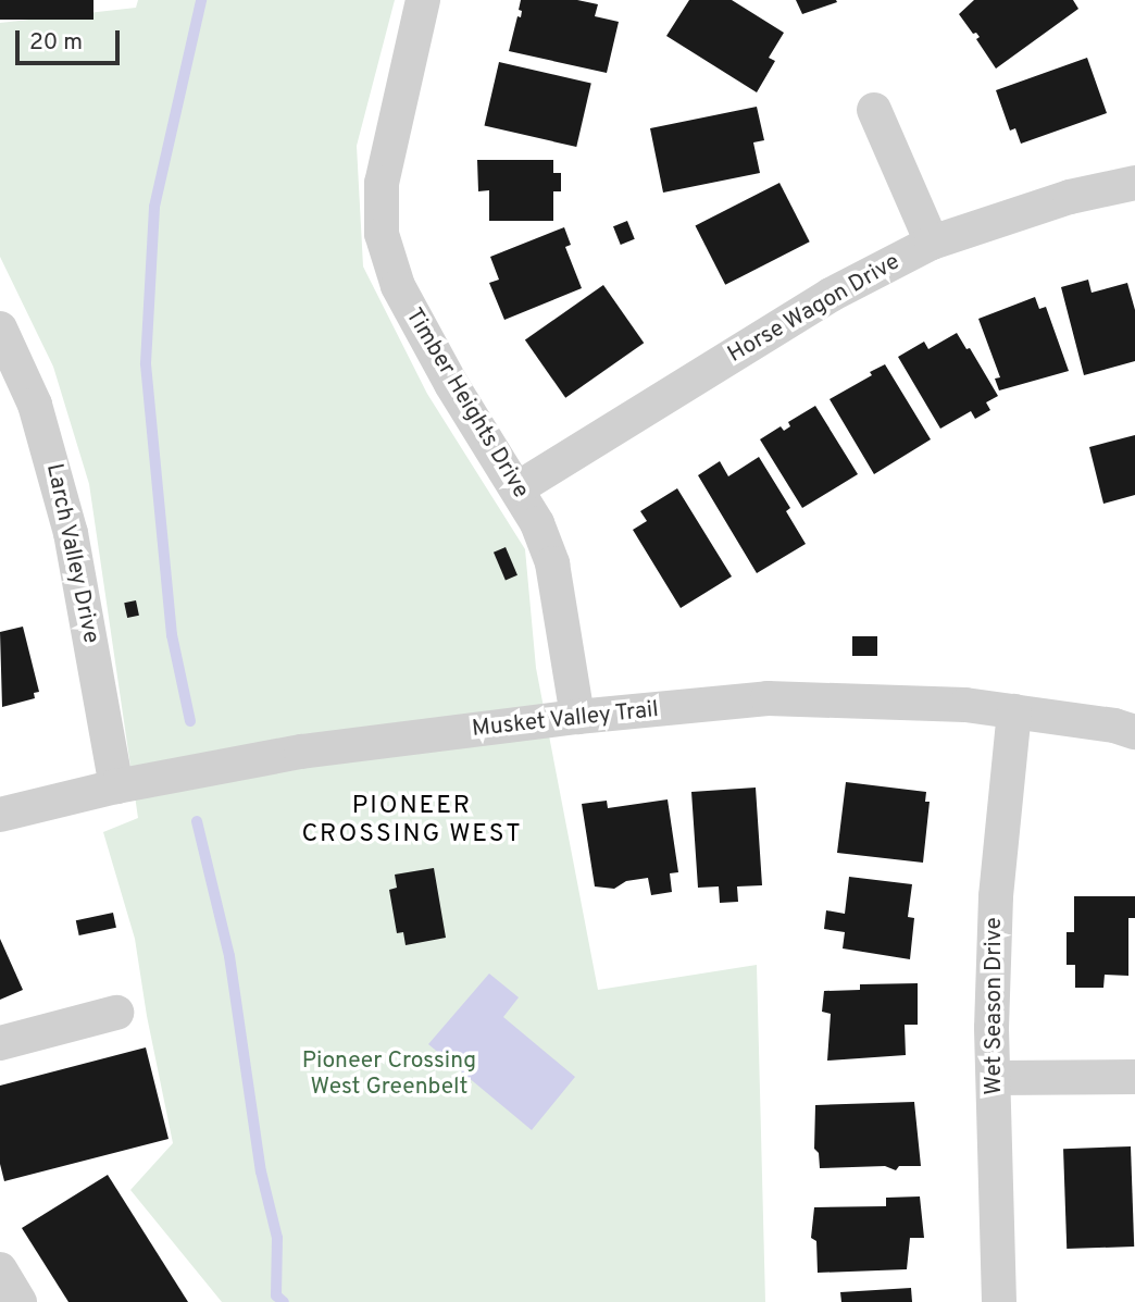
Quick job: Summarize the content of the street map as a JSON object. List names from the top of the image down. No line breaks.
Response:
{"streets":{"street":["Horse Wagon Drive","Timber Heights Drive","Larch Valley Drive","Musket Valley Trail","Wet Season Drive"]},"crossings":[["Horse Wagon Drive","Timber Heights Drive"],["Timber Heights Drive","Musket Valley Trail"],["Larch Valley Drive","Musket Valley Trail"],["Musket Valley Trail","Wet Season Drive"]],"districts":["PIONEER CROSSING WEST"],"parks":["Pioneer Crossing West Greenbelt"],"scale_bar":"20 m"}
